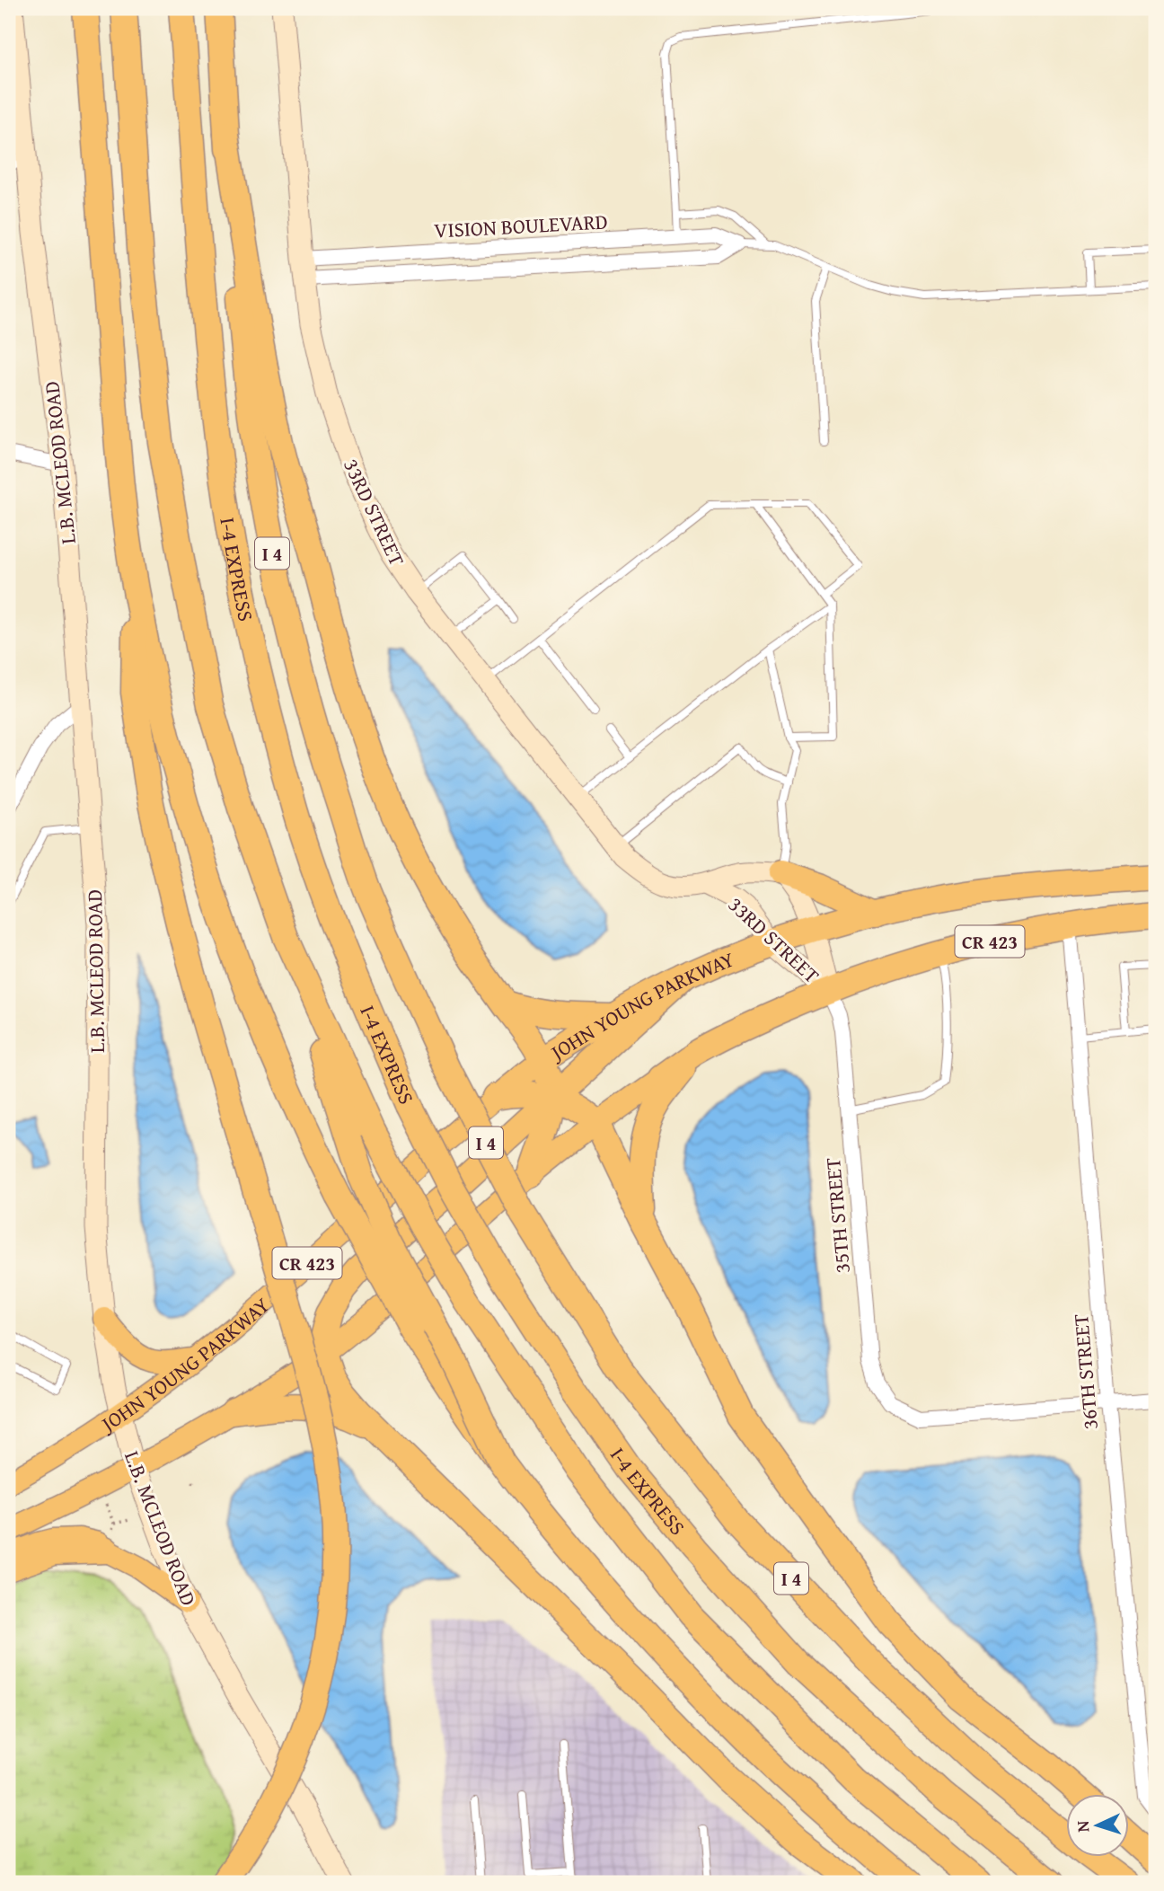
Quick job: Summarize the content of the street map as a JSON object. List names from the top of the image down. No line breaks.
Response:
{"streets":{"highway":["I 4","I-4 EXPRESS","CR 423","JOHN YOUNG PARKWAY"],"street":["VISION BOULEVARD","L.B. MCLEOD ROAD","33RD STREET","35TH STREET","36TH STREET"]},"crossings":[["VISION BOULEVARD","33RD STREET"],["L.B. MCLEOD ROAD","CR 423"],["L.B. MCLEOD ROAD","JOHN YOUNG PARKWAY"],["33RD STREET","CR 423"],["33RD STREET","JOHN YOUNG PARKWAY"],["33RD STREET","35TH STREET"],["CR 423","35TH STREET"],["CR 423","36TH STREET"],["35TH STREET","36TH STREET"]],"north":"left"}
